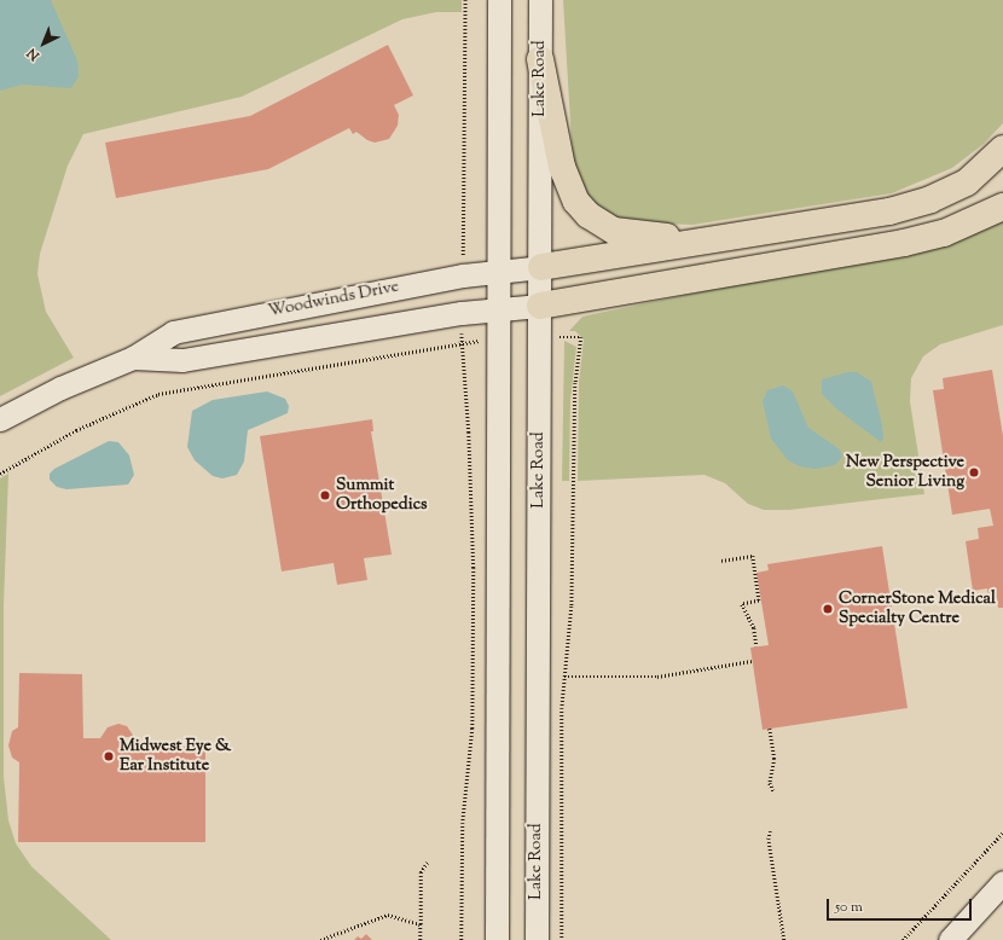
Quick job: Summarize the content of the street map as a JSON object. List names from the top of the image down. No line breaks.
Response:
{"streets":{"main road":["Lake Road","Woodwinds Drive"]},"crossings":[["Lake Road","Woodwinds Drive"]],"places":["New Perspective Senior Living","Summit Orthopedics","CornerStone Medical Specialty Centre","Midwest Eye & Ear Institute"],"scale_bar":"50 m","north":"bottom left"}
